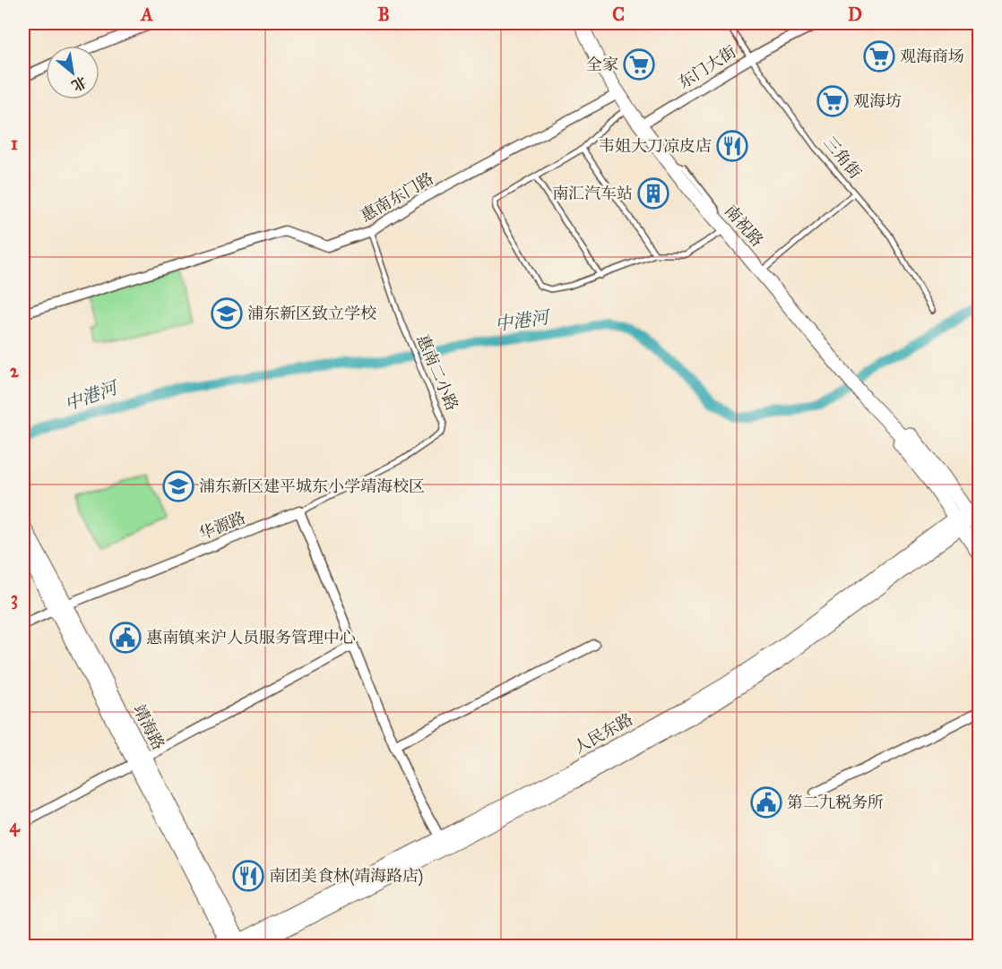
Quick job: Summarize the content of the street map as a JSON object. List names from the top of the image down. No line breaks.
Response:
{"streets":{"street":["东门大街","惠南东门路","南祝路","华源路","靖海路","人民东路"],"lane":["三角街","惠南二小路"]},"crossings":[["东门大街","三角街"],["东门大街","南祝路"],["惠南东门路","南祝路"],["惠南东门路","惠南二小路"],["南祝路","人民东路"],["惠南二小路","华源路"],["华源路","靖海路"],["靖海路","人民东路"]],"water":["中港河"],"places":{"supermarket":["观海商场","全家","观海坊"],"restaurant":["韦姐大刀凉皮店","南团美食林(靖海路店)"],"building":["南汇汽车站"],"school or university":["浦东新区致立学校","浦东新区建平城东小学靖海校区"],"public building":["惠南镇来沪人员服务管理中心","第二九税务所"]},"north":"bottom right","grid":{"columns":["A","B","C","D"],"rows":["1","2","3","4"]}}
